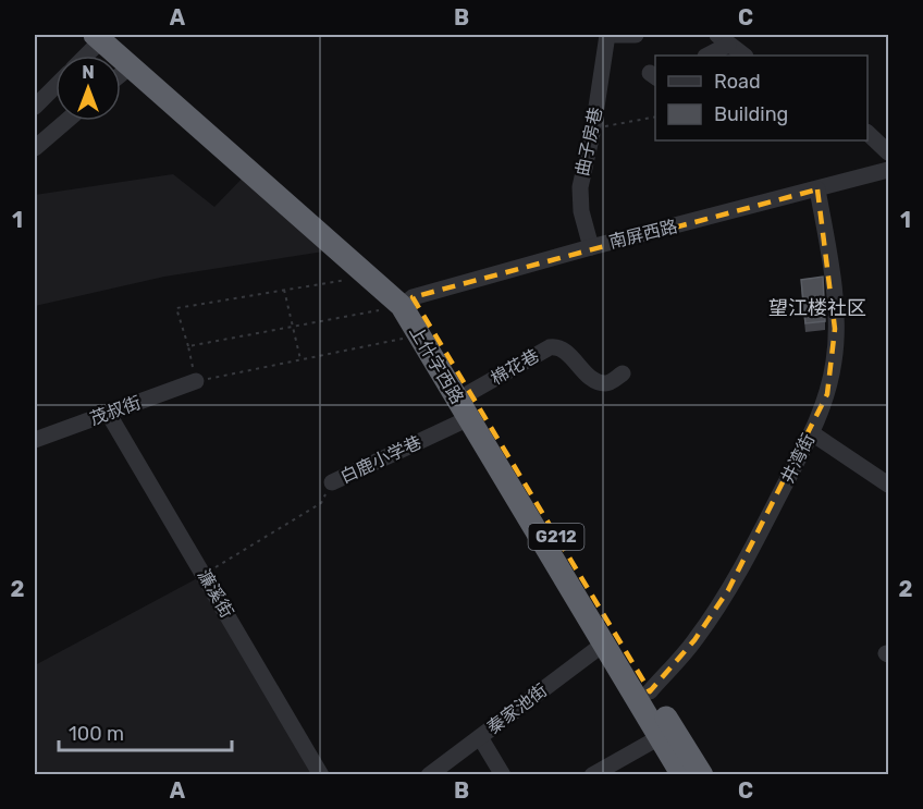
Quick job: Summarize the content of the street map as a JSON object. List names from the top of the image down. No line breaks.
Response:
{"streets":{"highway":["上什字西路","G212"],"street":["曲子房巷","南屏西路","棉花巷","茂叔街","井湾街","白鹿小学巷","濂溪街","秦家池街"]},"crossings":[["曲子房巷","南屏西路"],["南屏西路","上什字西路"],["南屏西路","井湾街"],["上什字西路","棉花巷"],["上什字西路","井湾街"],["上什字西路","白鹿小学巷"],["上什字西路","秦家池街"],["茂叔街","濂溪街"],["白鹿小学巷","濂溪街"]],"districts":["望江楼社区"],"legend":["Road","Building"],"scale_bar":"100 m","north":"top","grid":{"columns":["A","B","C"],"rows":["1","2"]}}
